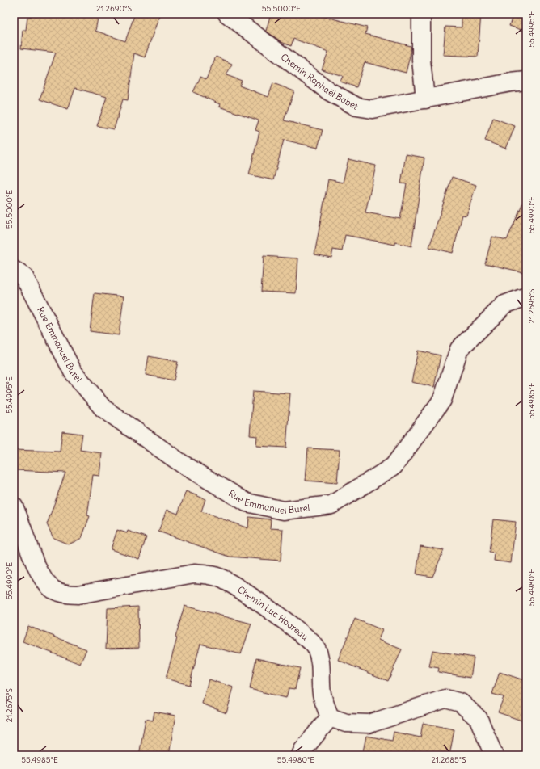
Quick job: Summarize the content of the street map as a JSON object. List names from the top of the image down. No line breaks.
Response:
{"streets":{"street":["Chemin Raphaël Babet","Rue Emmanuel Burel","Chemin Luc Hoareau"]},"coordinates":["21.2690°S","55.5000°E","55.4995°E","55.4990°E","21.2695°S","55.4985°E","55.4980°E","21.2675°S","21.2685°S"]}
